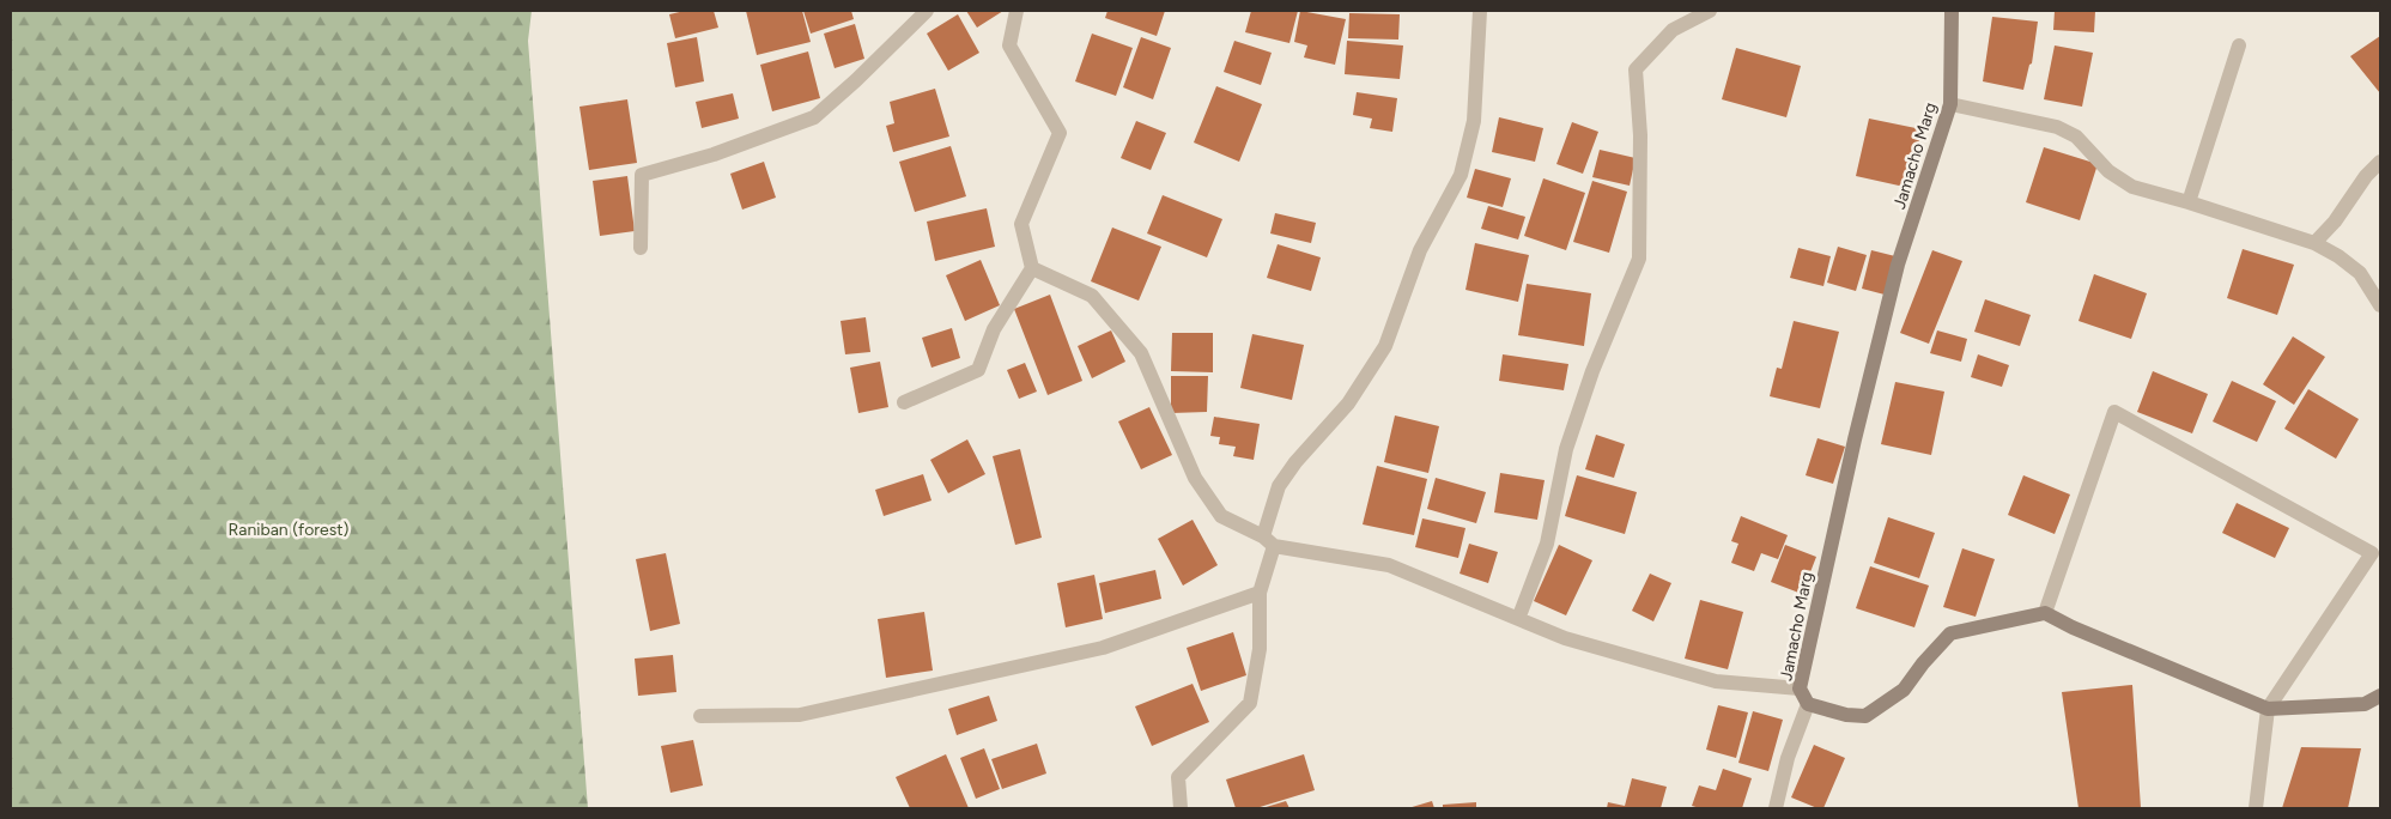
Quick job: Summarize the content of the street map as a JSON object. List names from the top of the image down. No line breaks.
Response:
{"streets":{"street":["Jamacho Marg"]},"parks":["Raniban (forest)"]}
